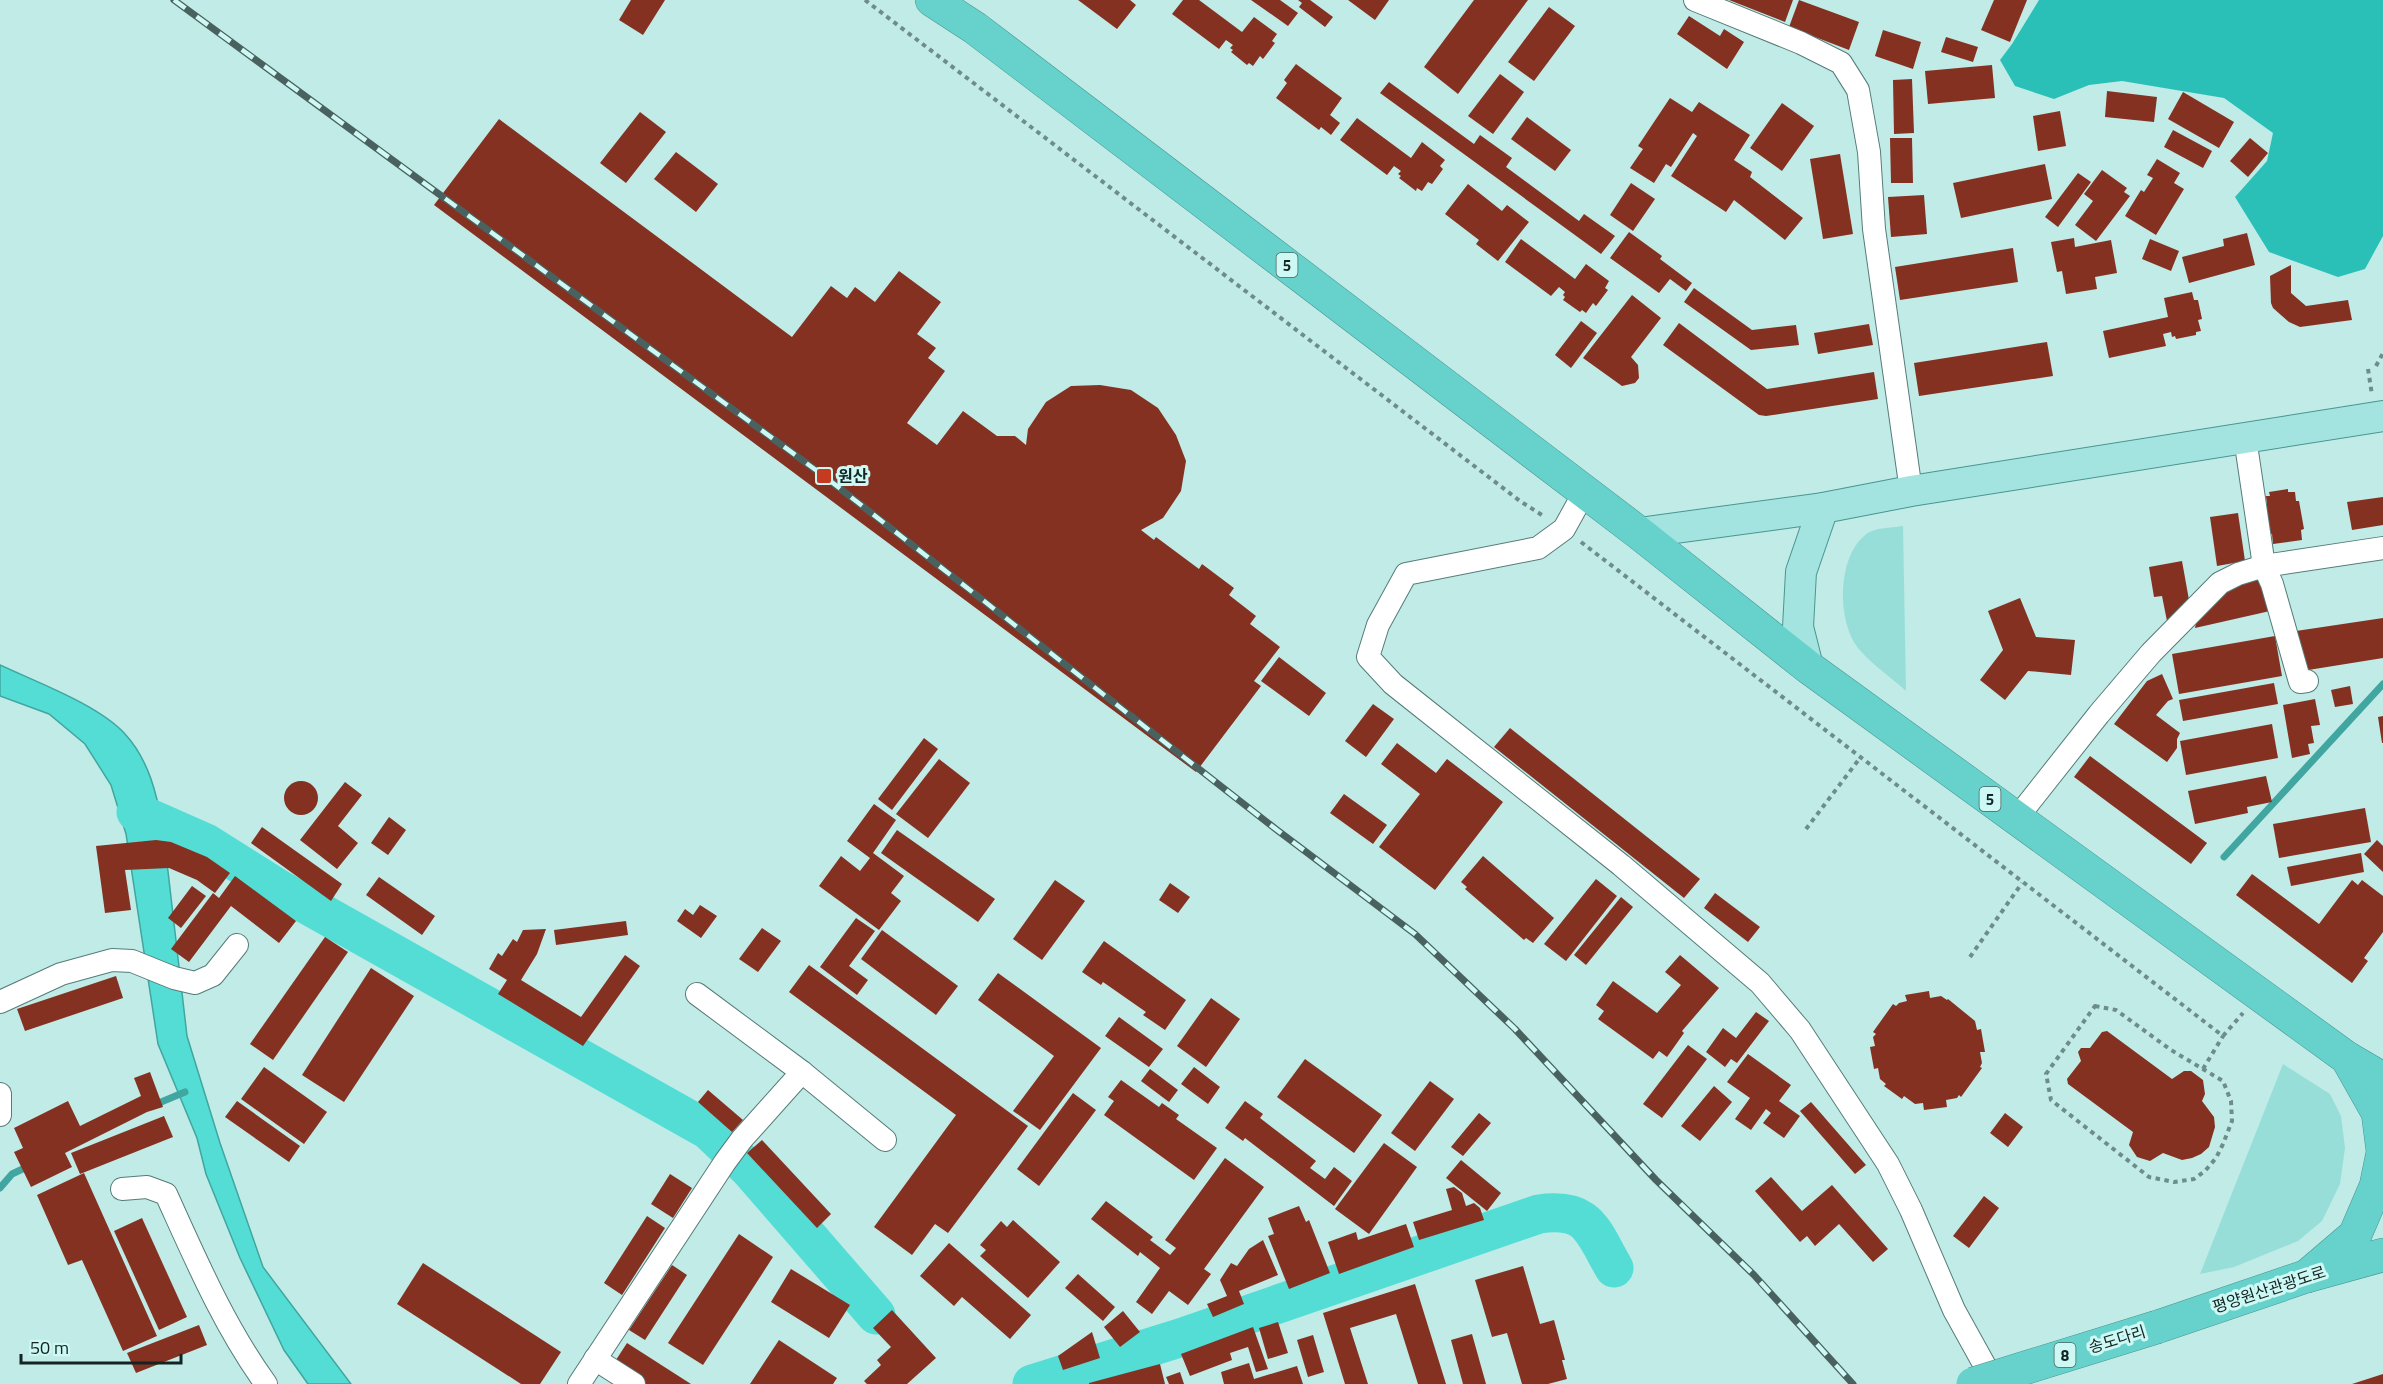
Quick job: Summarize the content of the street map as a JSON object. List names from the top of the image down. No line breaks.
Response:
{"streets":{"highway":["5","평양원산관광도로","송도다리","8"]},"crossings":[["5","8"],["평양원산관광도로","송도다리"],["평양원산관광도로","8"]],"places":{"transit":["원산"]},"scale_bar":"50 m"}
